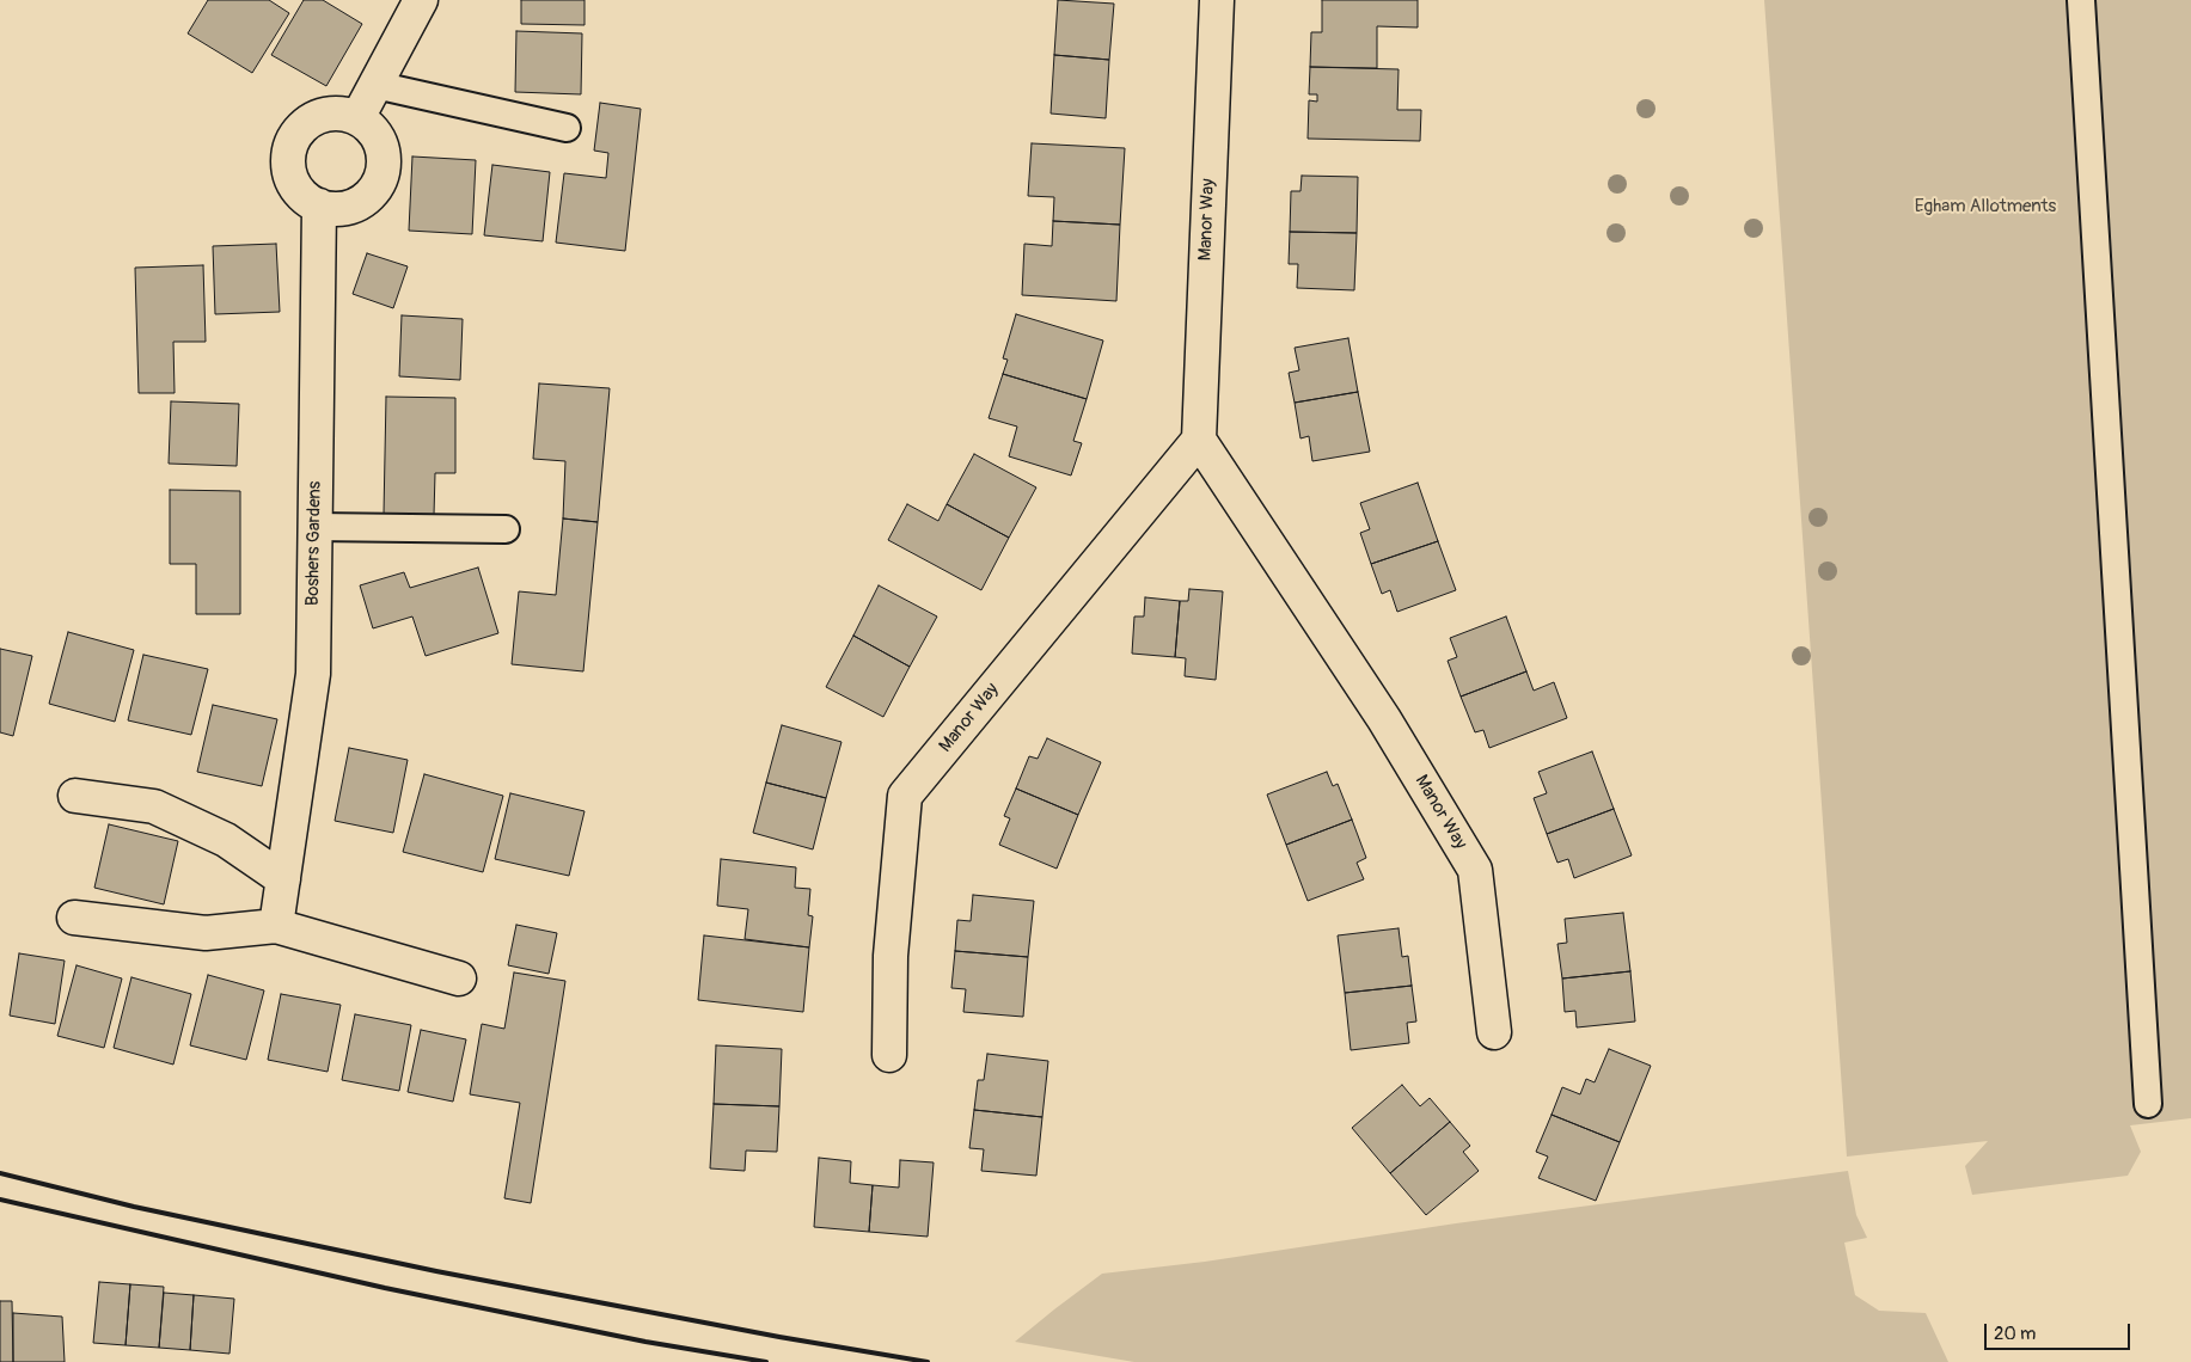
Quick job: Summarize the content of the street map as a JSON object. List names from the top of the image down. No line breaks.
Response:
{"streets":{"street":["Manor Way","Boshers Gardens"]},"parks":["Egham Allotments"],"scale_bar":"20 m"}
